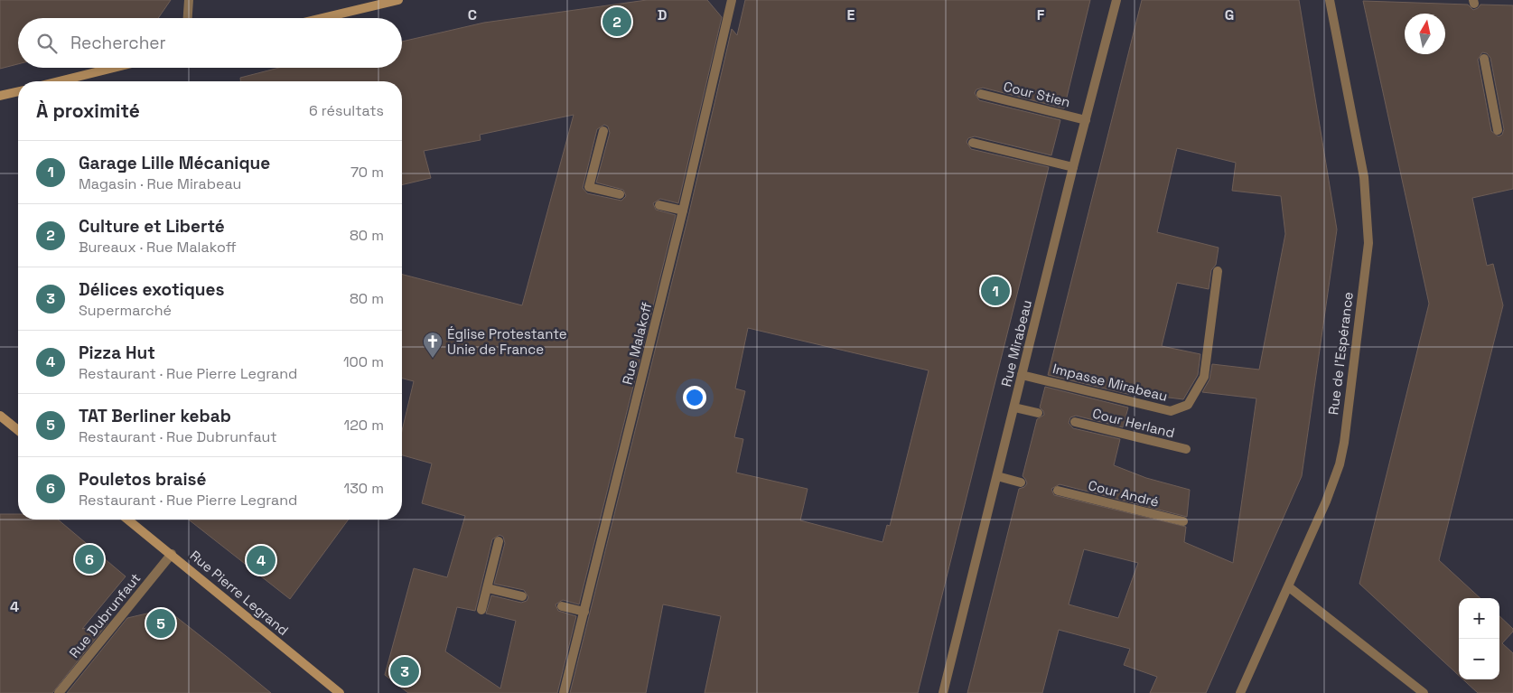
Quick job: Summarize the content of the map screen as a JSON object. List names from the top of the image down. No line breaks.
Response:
{"streets":{"main road":["Rue Pierre Legrand"],"street":["Cour Stien","Rue Malakoff","Rue Mirabeau","Rue de l'Espérance","Impasse Mirabeau","Cour Herland","Cour André","Rue Dubrunfaut"]},"crossings":[["Cour Stien","Rue Mirabeau"],["Rue Mirabeau","Impasse Mirabeau"],["Rue Pierre Legrand","Rue Dubrunfaut"]],"places":{"church":["Église Protestante Unie de France"]},"north":"top","page":{"pins":["2","1","6","4","5","3"],"search":"Rechercher","heading":["À proximité","6 résultats"],"list":[{"mark":"1","name":"Garage Lille Mécanique","note":"Magasin · Rue Mirabeau","value":"70 m"},{"mark":"2","name":"Culture et Liberté","note":"Bureaux · Rue Malakoff","value":"80 m"},{"mark":"3","name":"Délices exotiques","note":"Supermarché","value":"80 m"},{"mark":"4","name":"Pizza Hut","note":"Restaurant · Rue Pierre Legrand","value":"100 m"},{"mark":"5","name":"TAT Berliner kebab","note":"Restaurant · Rue Dubrunfaut","value":"120 m"},{"mark":"6","name":"Pouletos braisé","note":"Restaurant · Rue Pierre Legrand","value":"130 m"}],"map_buttons":["+","−"]},"grid":{"columns":["C","D","E","F","G"],"rows":["4"]}}
